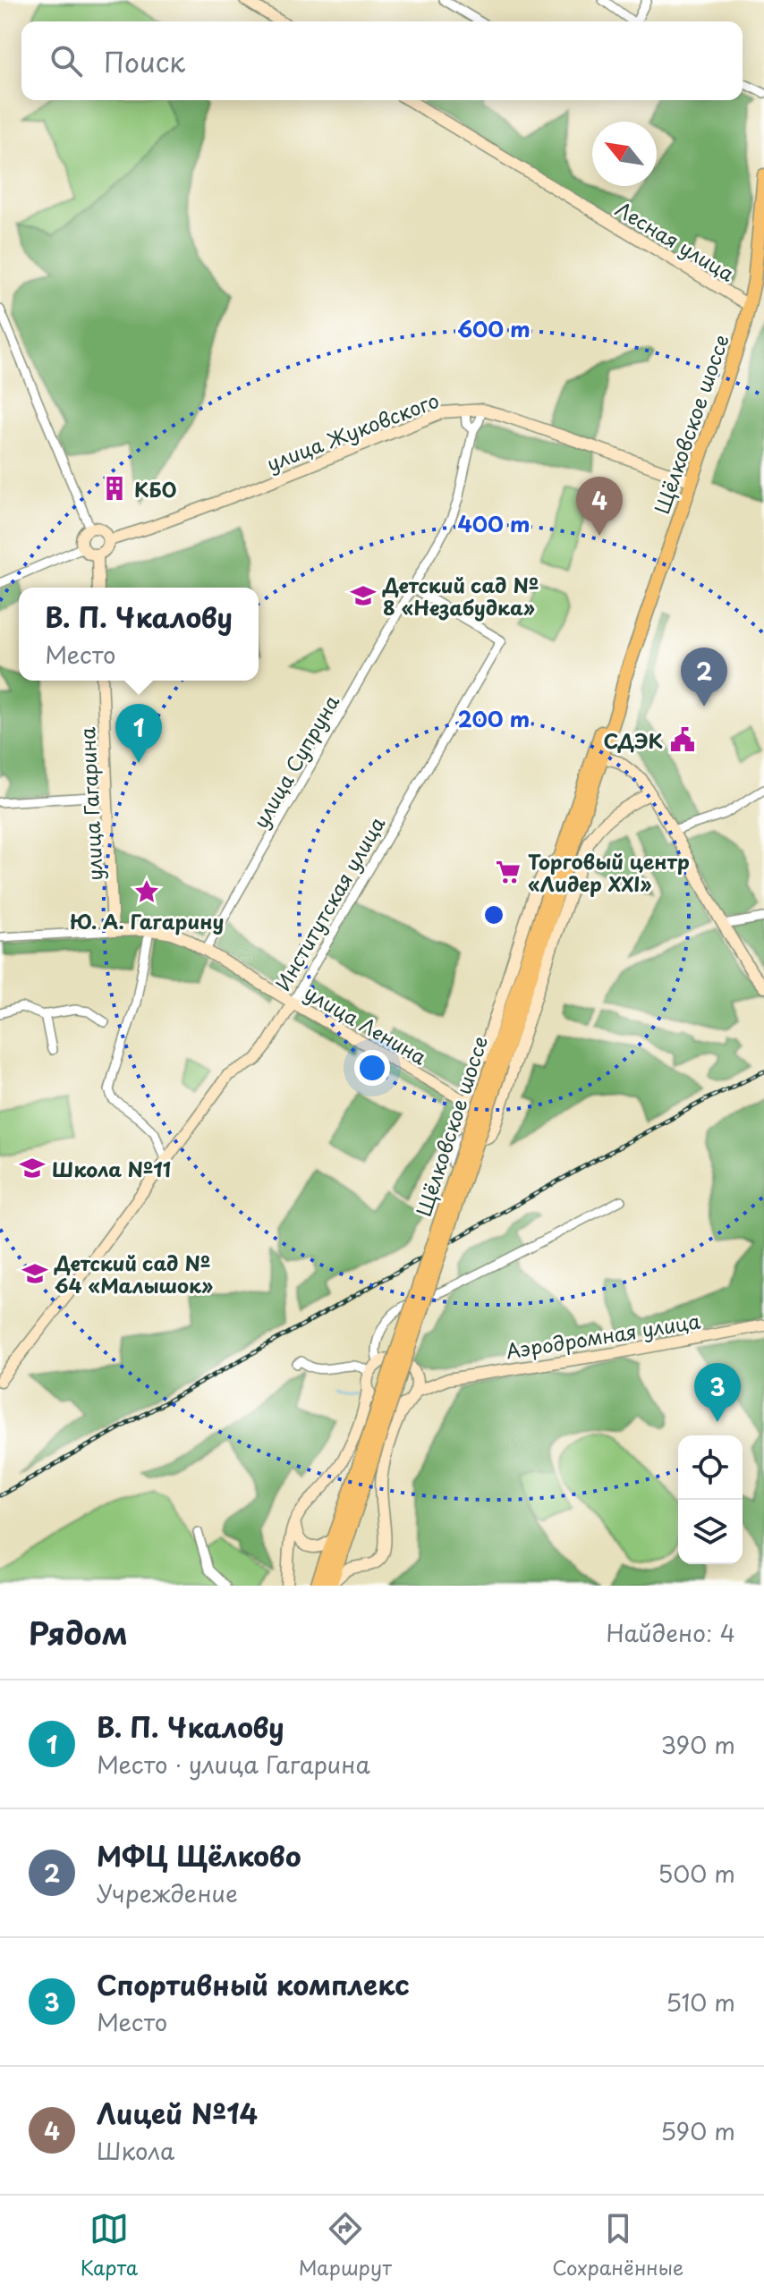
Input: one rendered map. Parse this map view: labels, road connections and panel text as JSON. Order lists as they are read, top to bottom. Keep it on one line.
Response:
{"streets":{"main road":["Щёлковское шоссе"],"street":["Лесная улица","улица Жуковского","улица Супруна","улица Гагарина","Институтская улица","улица Ленина","Аэродромная улица"]},"crossings":[["Лесная улица","Щёлковское шоссе"],["Щёлковское шоссе","улица Жуковского"],["улица Супруна","Институтская улица"],["улица Супруна","улица Ленина"],["улица Гагарина","улица Ленина"],["Институтская улица","улица Ленина"]],"places":{"building":["КБО"],"school or university":["Детский сад № 8 «Незабудка»","Школа №11","Детский сад № 64 «Малышок»"],"public building":["СДЭК"],"supermarket":["Торговый центр «Лидер XXI»"],"place":["Ю. А. Гагарину"]},"north":"top left","page":{"search":"Поиск","pins":["4","2","1","3"],"popup":["В. П. Чкалову","Место"],"heading":["Рядом","Найдено: 4"],"list":[{"mark":"1","name":"В. П. Чкалову","note":"Место · улица Гагарина","value":"390 m"},{"mark":"2","name":"МФЦ Щёлково","note":"Учреждение","value":"500 m"},{"mark":"3","name":"Спортивный комплекс","note":"Место","value":"510 m"},{"mark":"4","name":"Лицей №14","note":"Школа","value":"590 m"}],"nav":["Карта","Маршрут","Сохранённые"]},"rings":["600 m","400 m","200 m"]}
